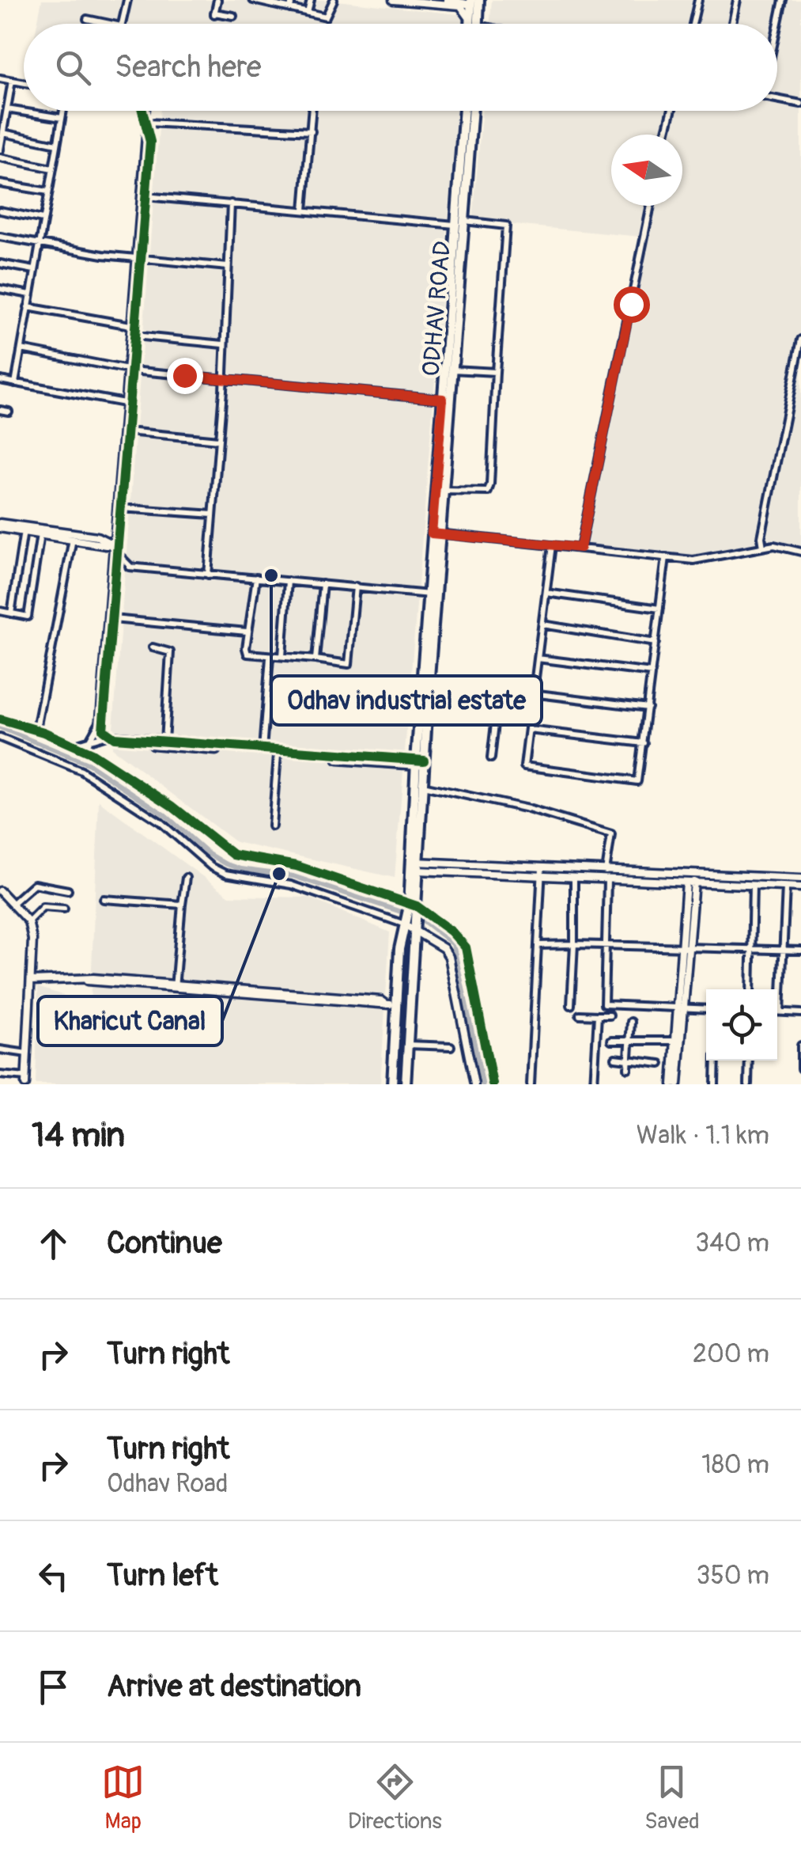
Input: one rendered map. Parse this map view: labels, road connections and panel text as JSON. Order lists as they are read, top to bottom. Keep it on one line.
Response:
{"streets":{"main road":["ODHAV ROAD"]},"places":["Odhav industrial estate","Kharicut Canal"],"north":"left","page":{"search":"Search here","heading":["14 min","Walk · 1.1 km"],"list":[["Continue","340 m"],["Turn right","200 m"],["Turn right","Odhav Road","180 m"],["Turn left","350 m"],"Arrive at destination"],"nav":["Map","Directions","Saved"]}}
